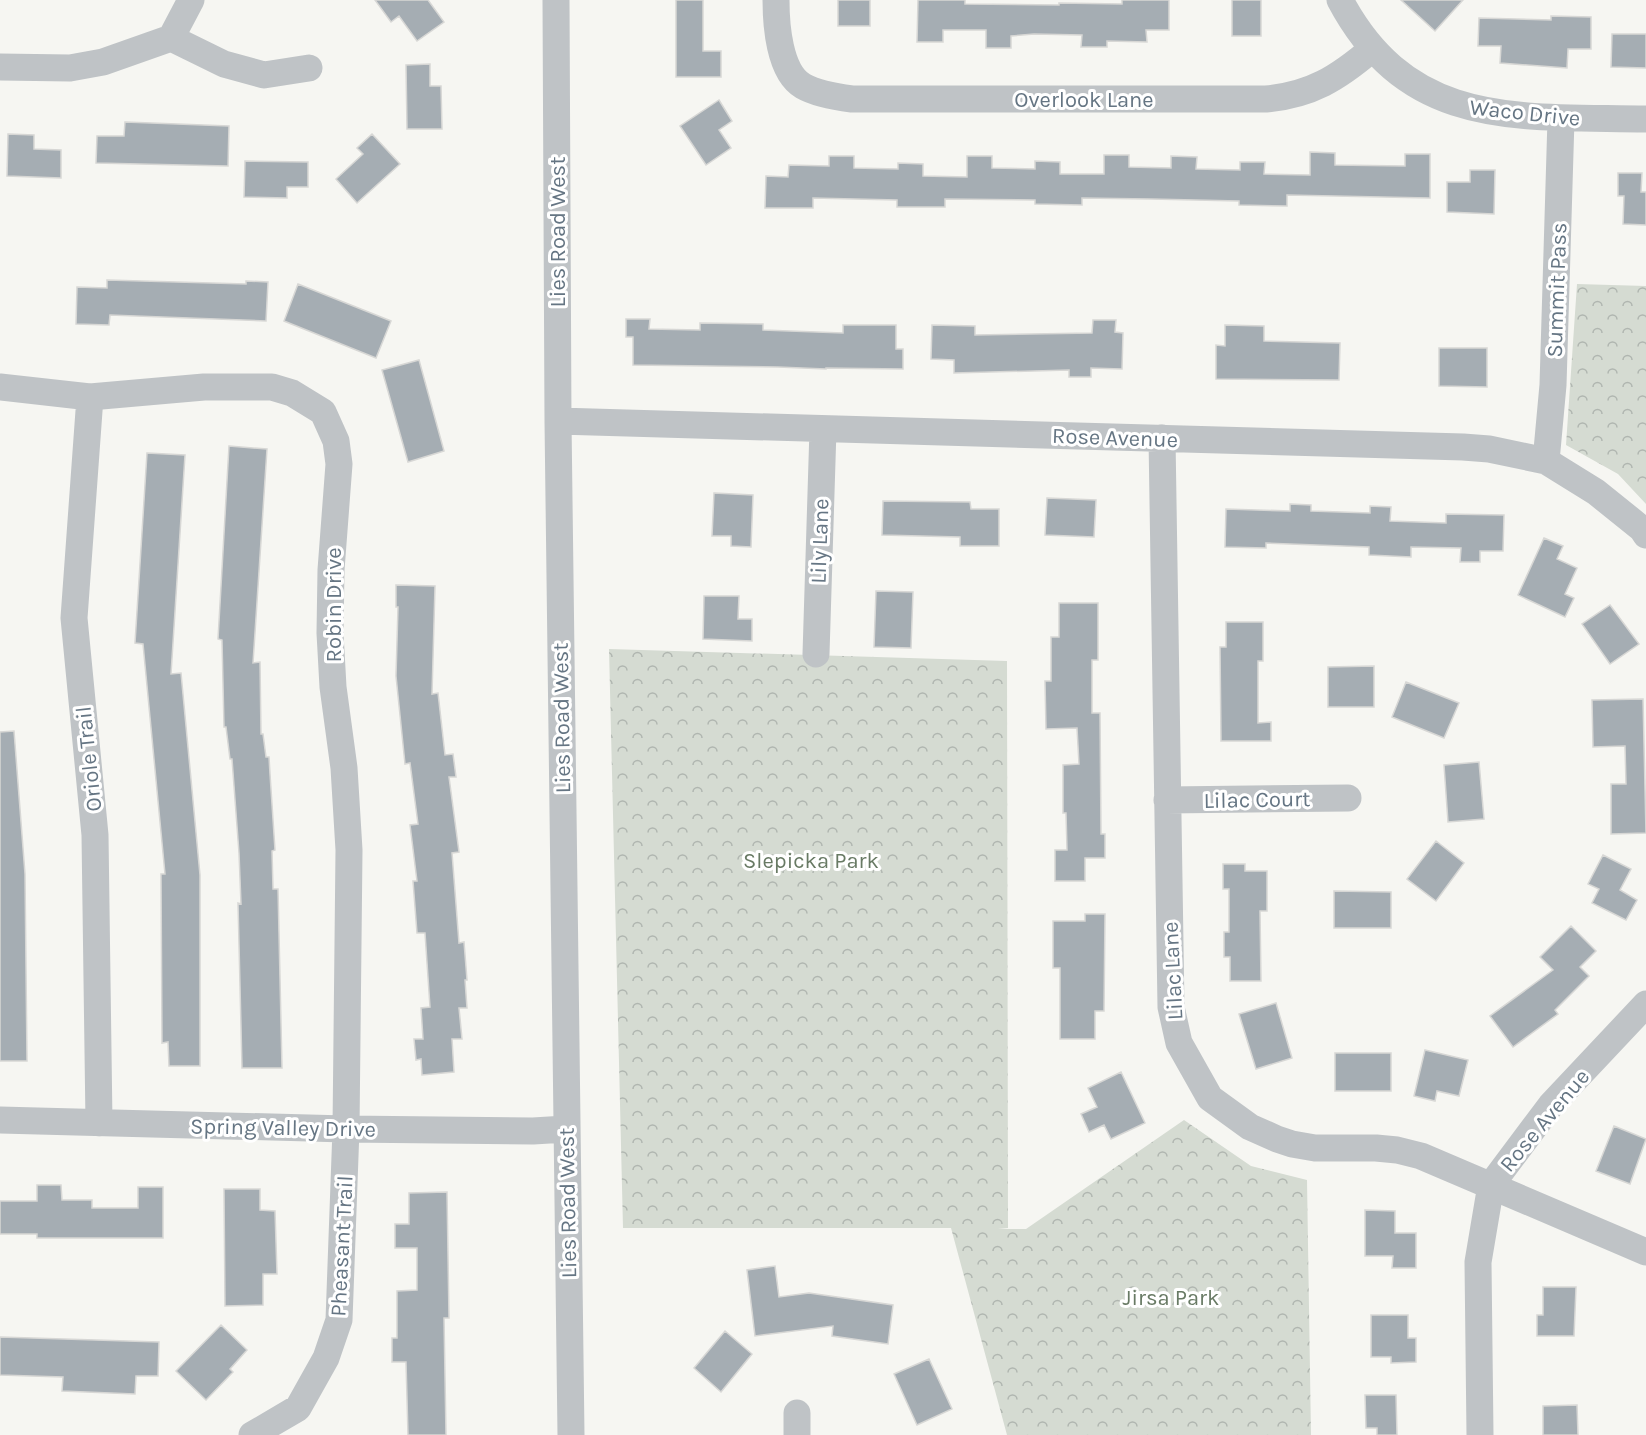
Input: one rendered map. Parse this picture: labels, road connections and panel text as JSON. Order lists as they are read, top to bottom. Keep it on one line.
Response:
{"streets":{"street":["Overlook Lane","Waco Drive","Lies Road West","Summit Pass","Rose Avenue","Lily Lane","Robin Drive","Oriole Trail","Lilac Court","Lilac Lane","Spring Valley Drive","Pheasant Trail"]},"crossings":[["Overlook Lane","Waco Drive"],["Waco Drive","Summit Pass"],["Lies Road West","Rose Avenue"],["Lies Road West","Spring Valley Drive"],["Summit Pass","Rose Avenue"],["Rose Avenue","Lily Lane"],["Rose Avenue","Lilac Lane"],["Robin Drive","Oriole Trail"],["Robin Drive","Spring Valley Drive"],["Robin Drive","Pheasant Trail"],["Oriole Trail","Spring Valley Drive"],["Lilac Court","Lilac Lane"],["Spring Valley Drive","Pheasant Trail"]],"parks":["Slepicka Park","Jirsa Park"]}
